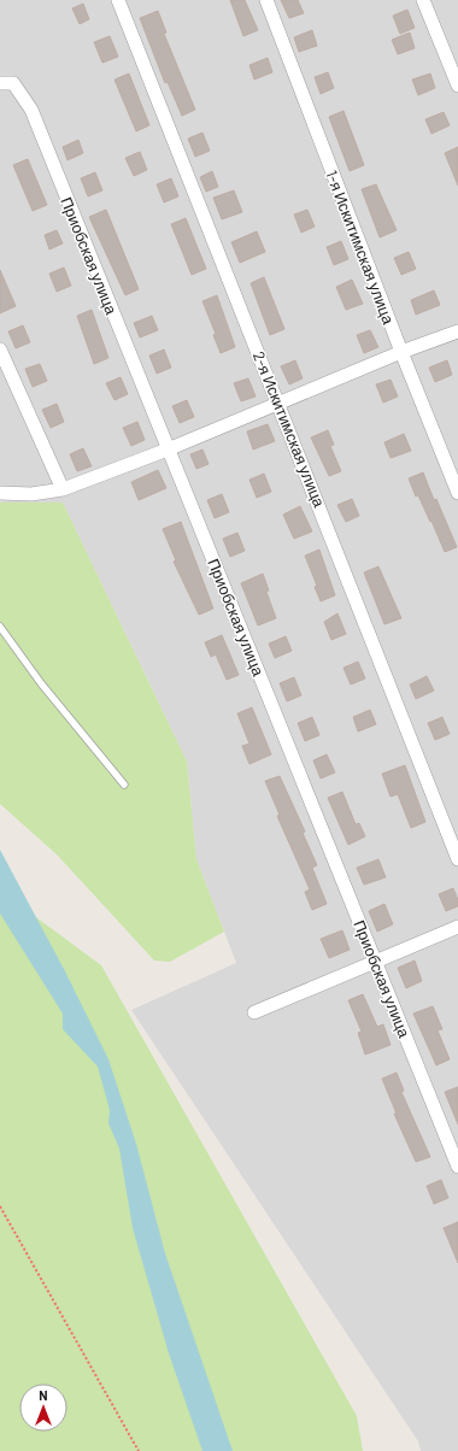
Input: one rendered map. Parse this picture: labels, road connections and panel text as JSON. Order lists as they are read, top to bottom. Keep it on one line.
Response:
{"streets":{"street":["1-я Искитимская улица","Приобская улица","2-я Искитимская улица"]},"north":"top"}
